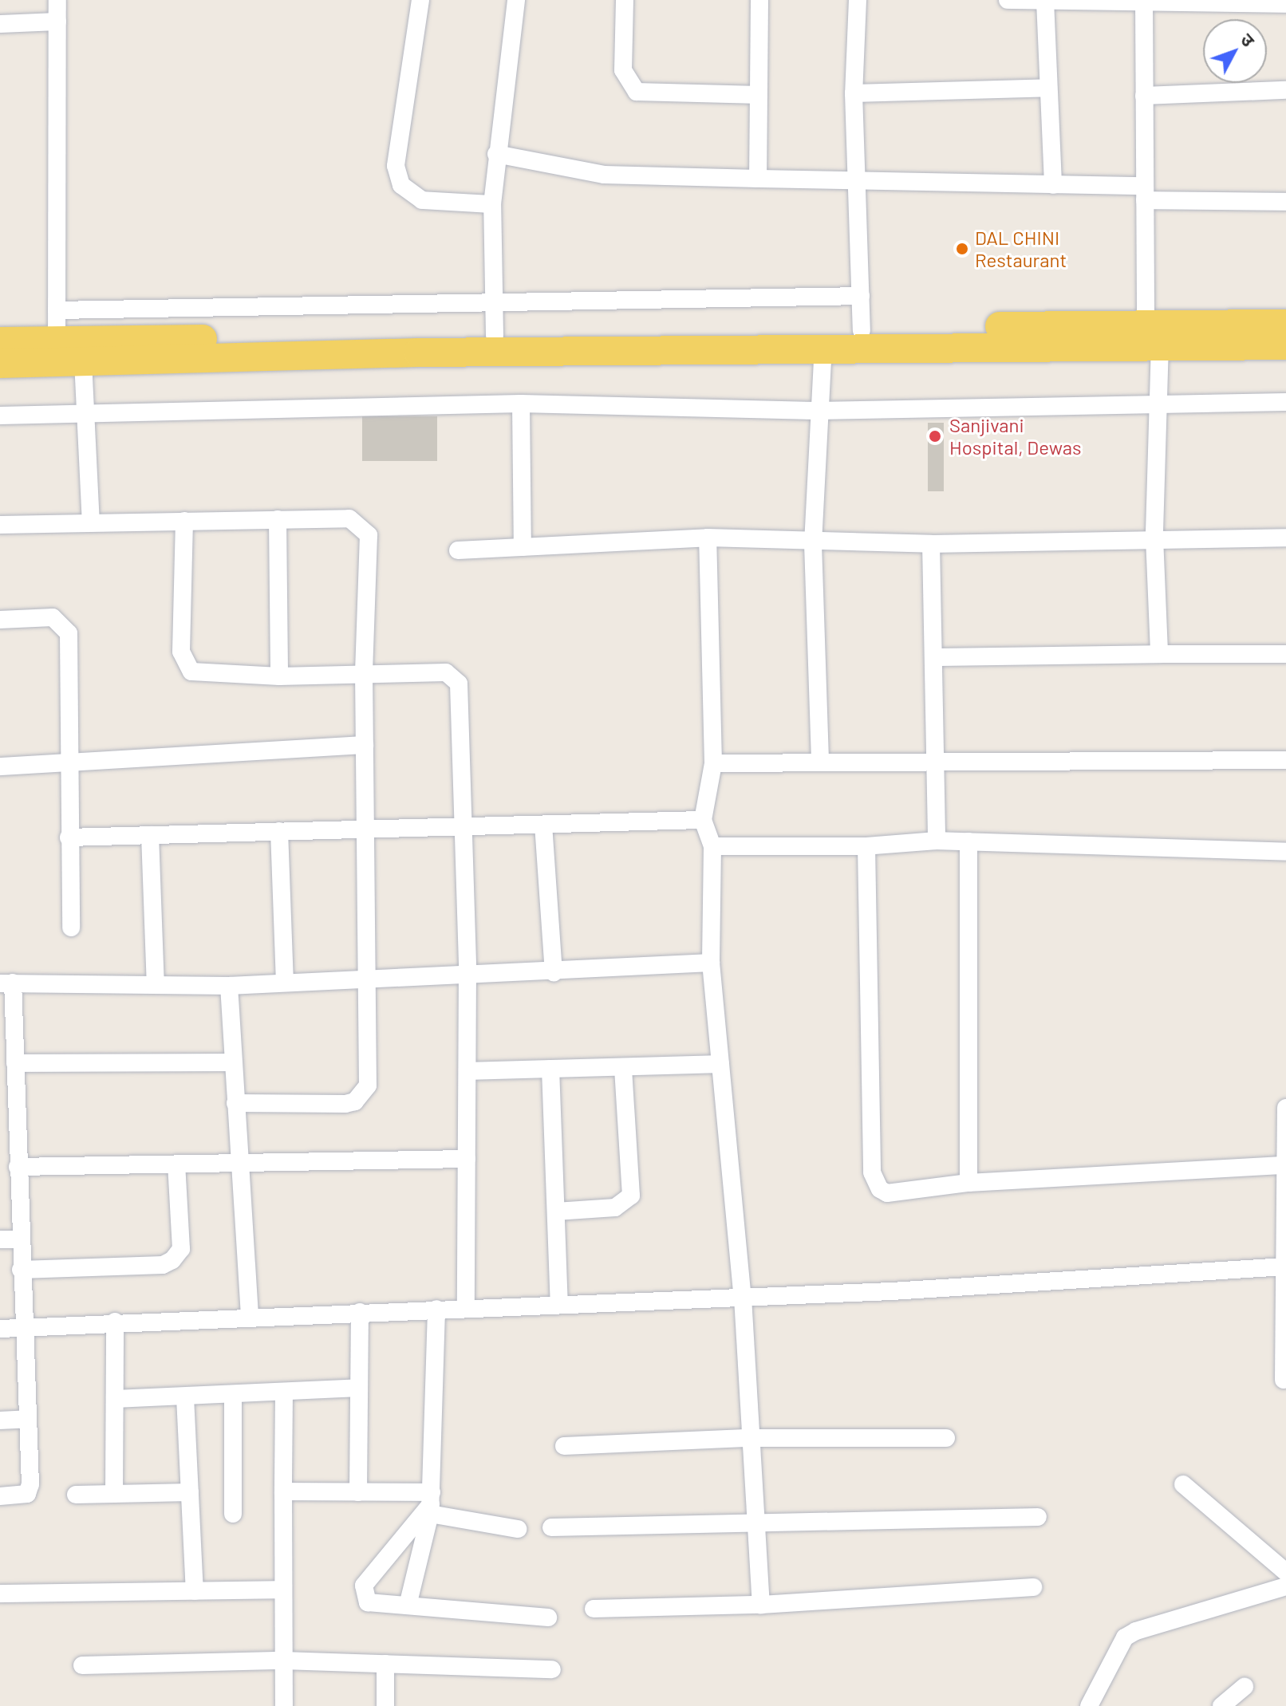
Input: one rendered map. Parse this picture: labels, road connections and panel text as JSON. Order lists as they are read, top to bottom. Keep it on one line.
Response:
{"places":["DAL CHINI Restaurant","Sanjivani Hospital, Dewas"],"north":"top right"}
